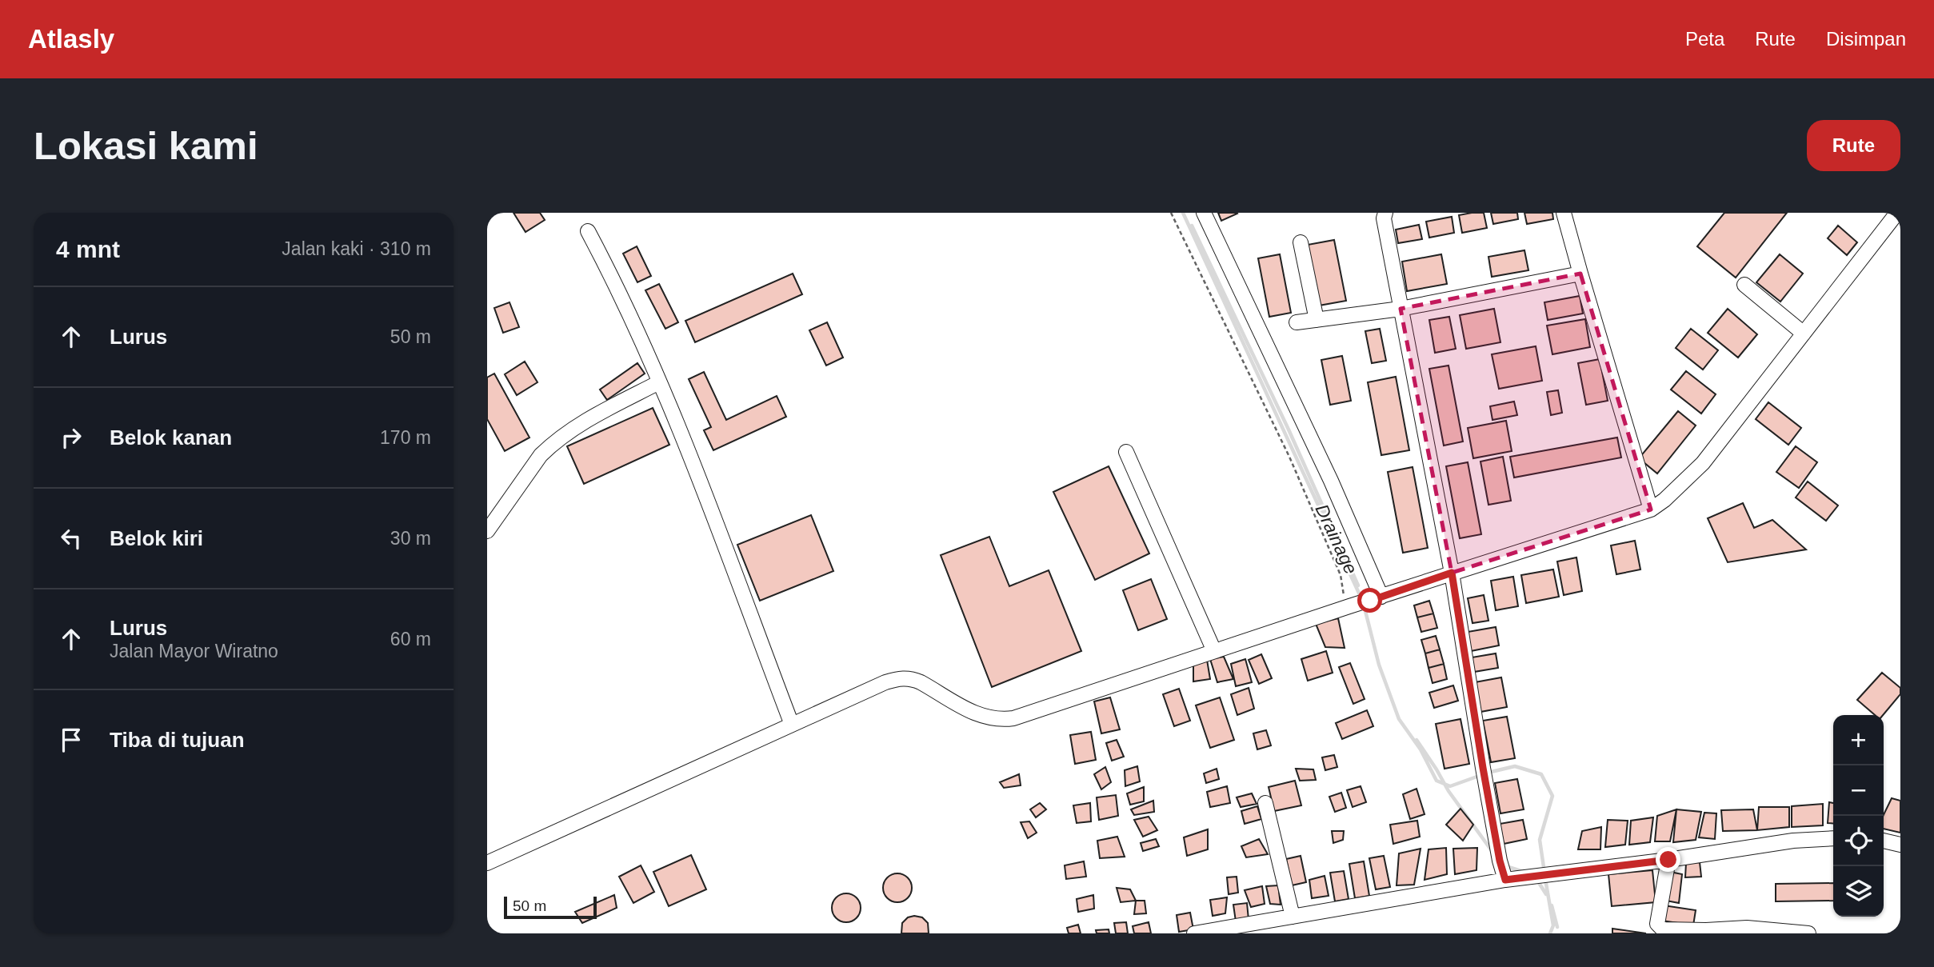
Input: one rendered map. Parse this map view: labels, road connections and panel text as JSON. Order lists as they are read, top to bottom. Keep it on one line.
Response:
{"water":["Drainage"],"scale_bar":"50 m","page":{"header":"Atlasly","nav":["Peta","Rute","Disimpan"],"buttons":"Rute","title":"Lokasi kami","heading":["4 mnt","Jalan kaki · 310 m"],"list":[["Lurus","50 m"],["Belok kanan","170 m"],["Belok kiri","30 m"],["Lurus","Jalan Mayor Wiratno","60 m"],"Tiba di tujuan"],"map_buttons":["+","−"],"scale":"50 m"}}
